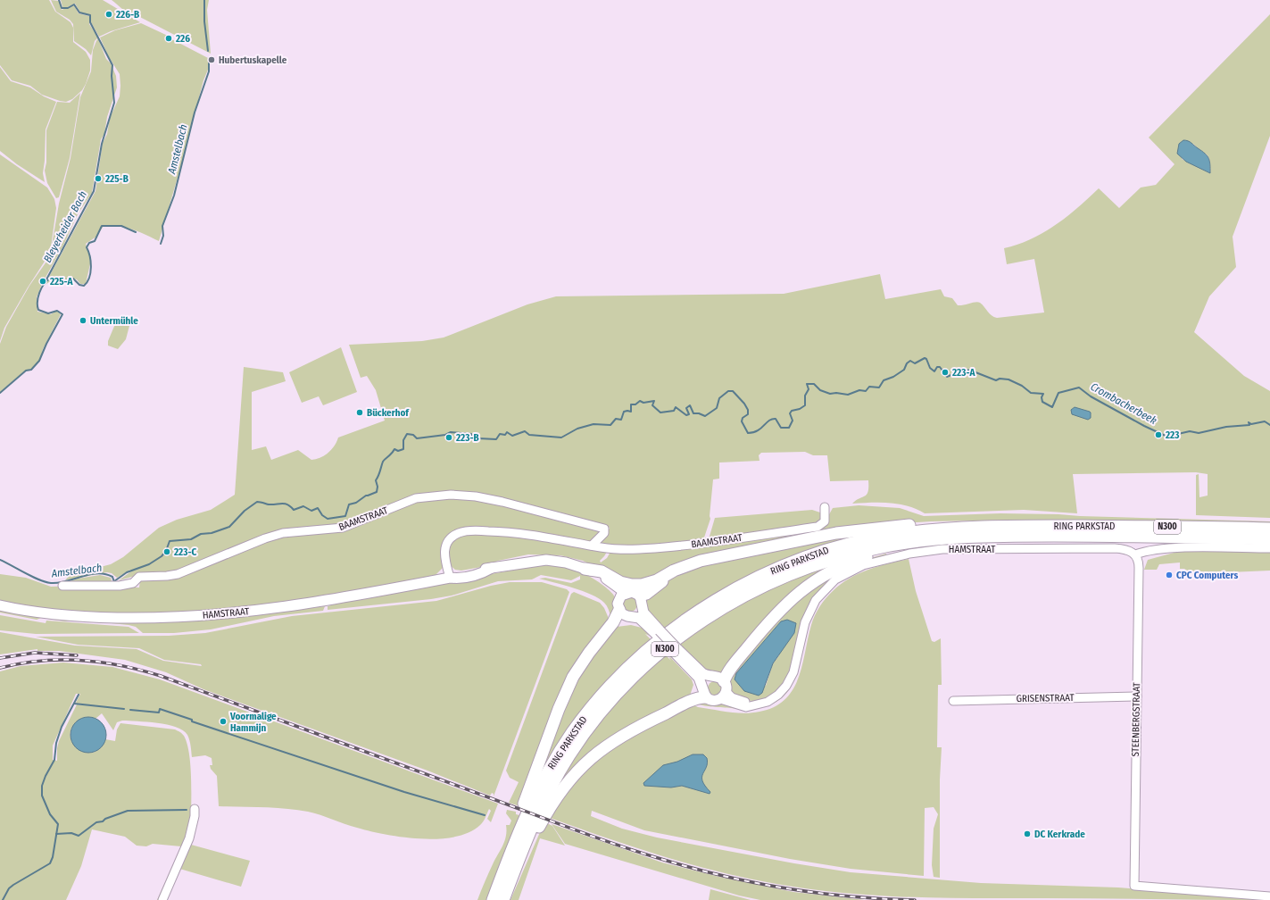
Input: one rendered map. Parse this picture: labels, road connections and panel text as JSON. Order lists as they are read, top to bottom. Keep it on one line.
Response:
{"streets":{"highway":["RING PARKSTAD","N300"],"main road":["HAMSTRAAT"],"street":["BAAMSTRAAT","GRISENSTRAAT","STEENBERGSTRAAT"]},"crossings":[["BAAMSTRAAT","HAMSTRAAT"],["RING PARKSTAD","N300"],["N300","HAMSTRAAT"],["HAMSTRAAT","STEENBERGSTRAAT"],["GRISENSTRAAT","STEENBERGSTRAAT"]],"water":["Amstelbach","Bleyerheider Bach","Crombacherbeek"],"places":["226-B","226","Hubertuskapelle","225-B","225-A","Untermühle","223-A","Bückerhof","223","223-B","223-C","CPC Computers","Voormalige Hammijn","DC Kerkrade"]}
